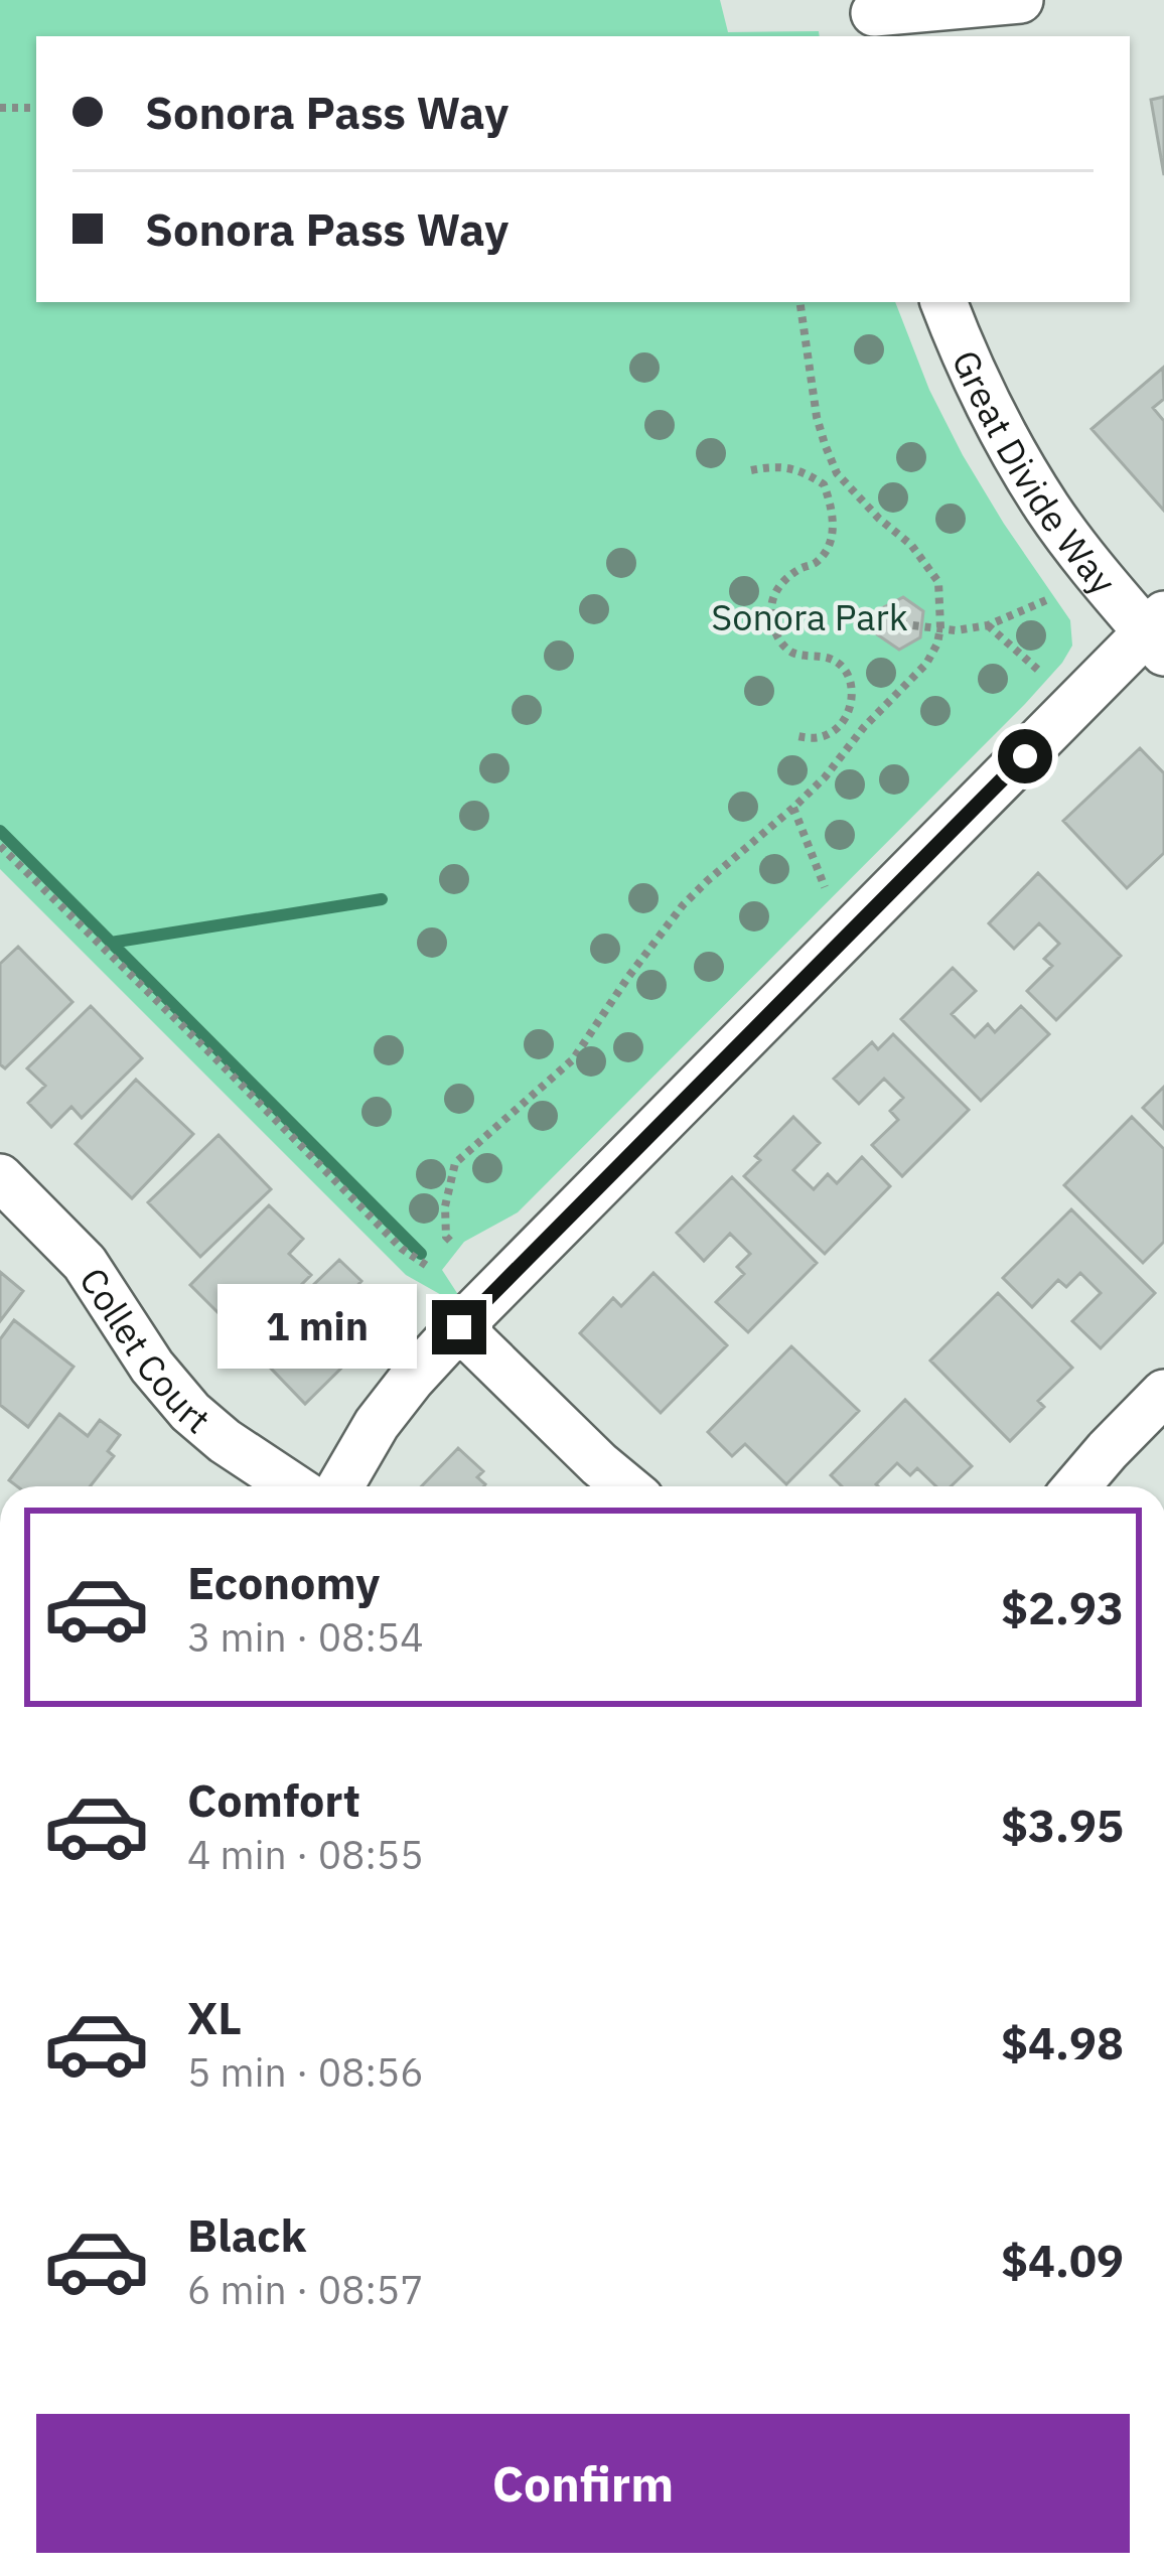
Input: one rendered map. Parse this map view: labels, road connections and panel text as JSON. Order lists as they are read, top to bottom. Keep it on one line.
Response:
{"streets":{"street":["Great Divide Way","Collet Court"]},"parks":["Sonora Park"],"page":{"banner":["Sonora Pass Way","Sonora Pass Way"],"bubble":"1 min","list":[{"name":"Economy","note":"3 min · 08:54","value":"$2.93"},{"name":"Comfort","note":"4 min · 08:55","value":"$3.95"},{"name":"XL","note":"5 min · 08:56","value":"$4.98"},{"name":"Black","note":"6 min · 08:57","value":"$4.09"}],"buttons":"Confirm"}}
